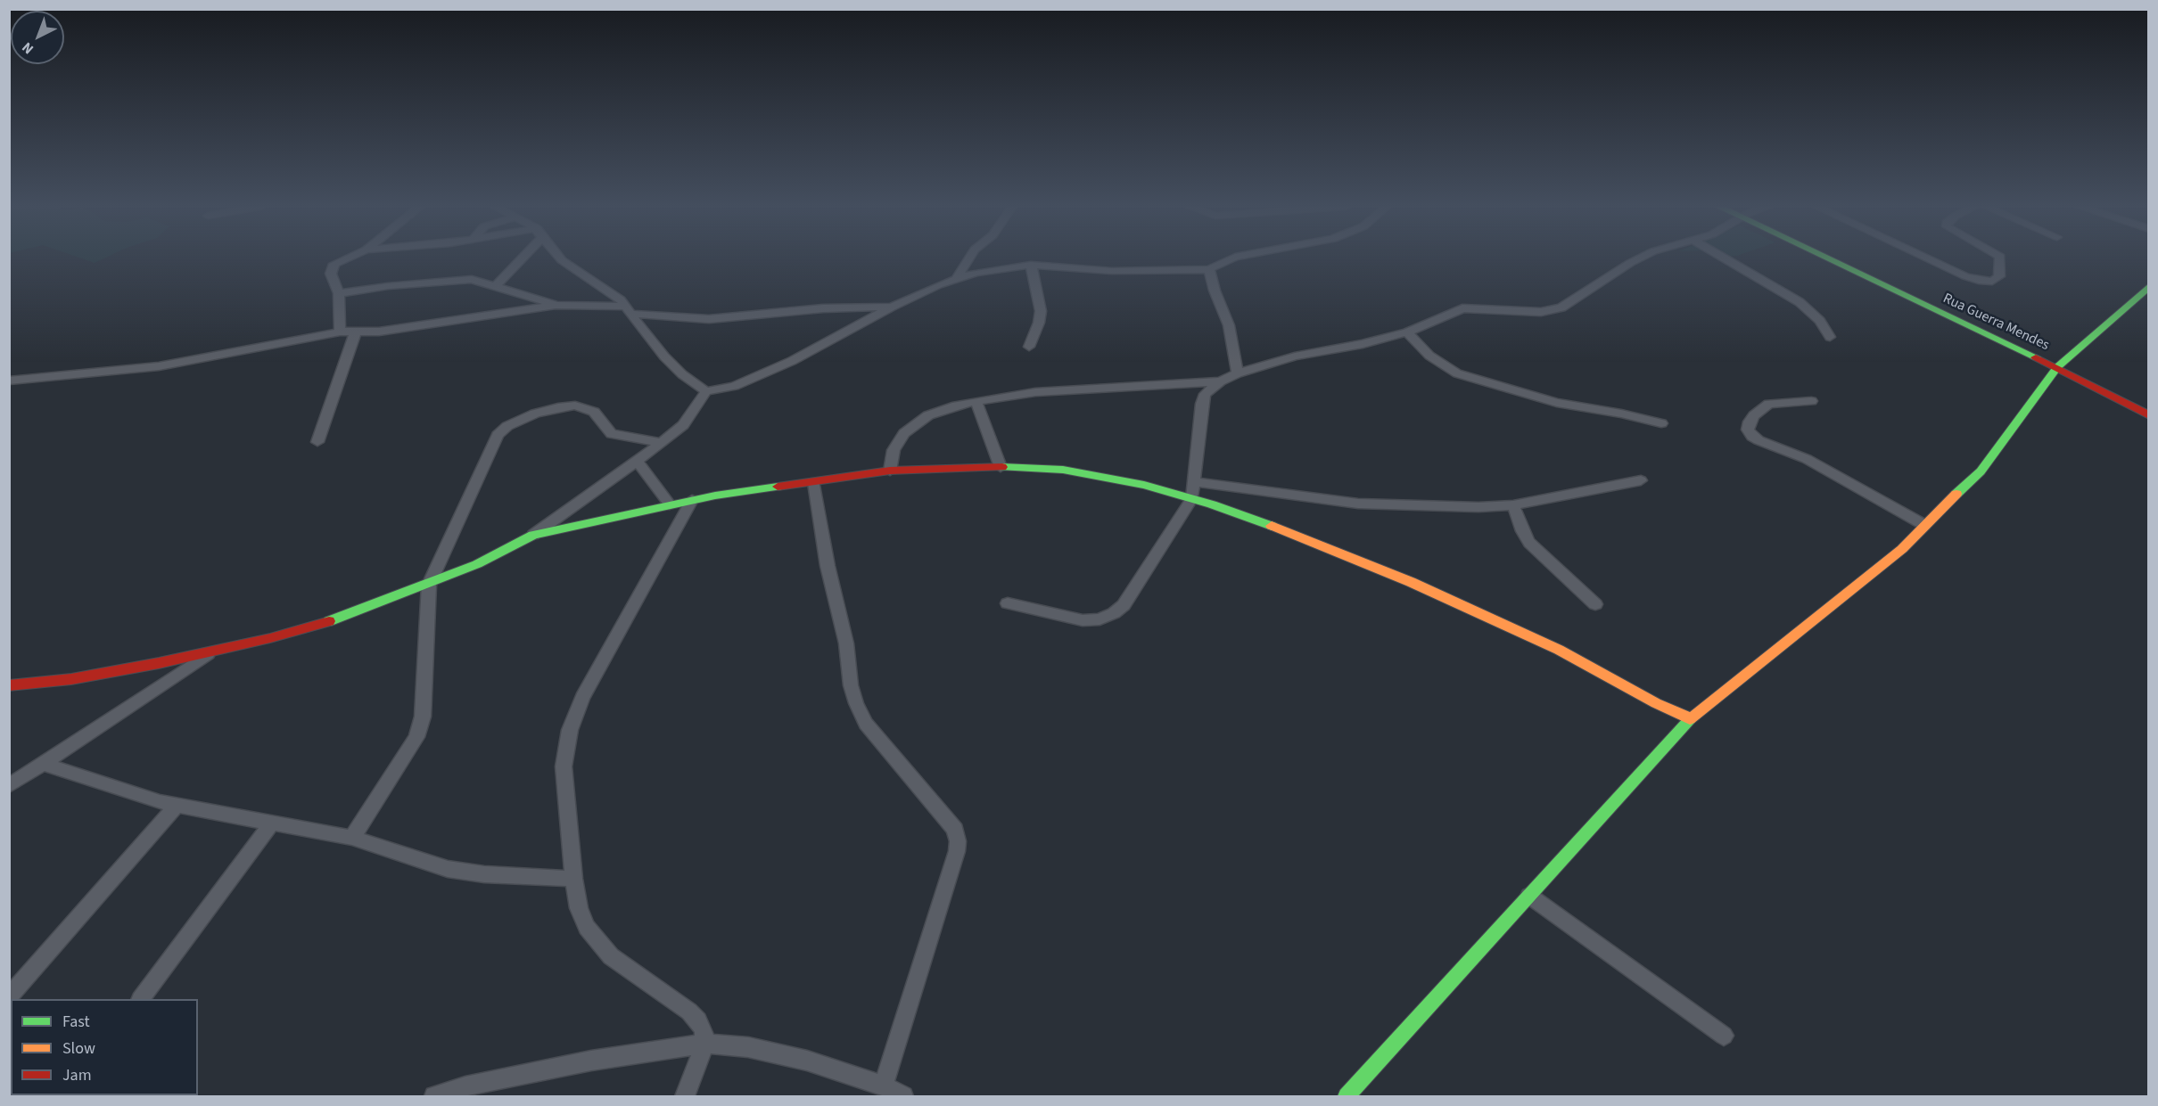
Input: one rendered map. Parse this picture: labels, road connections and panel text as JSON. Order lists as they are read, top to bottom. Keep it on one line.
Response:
{"streets":{"street":["Rua Guerra Mendes"]},"legend":["Fast","Slow","Jam"],"north":"bottom left"}
